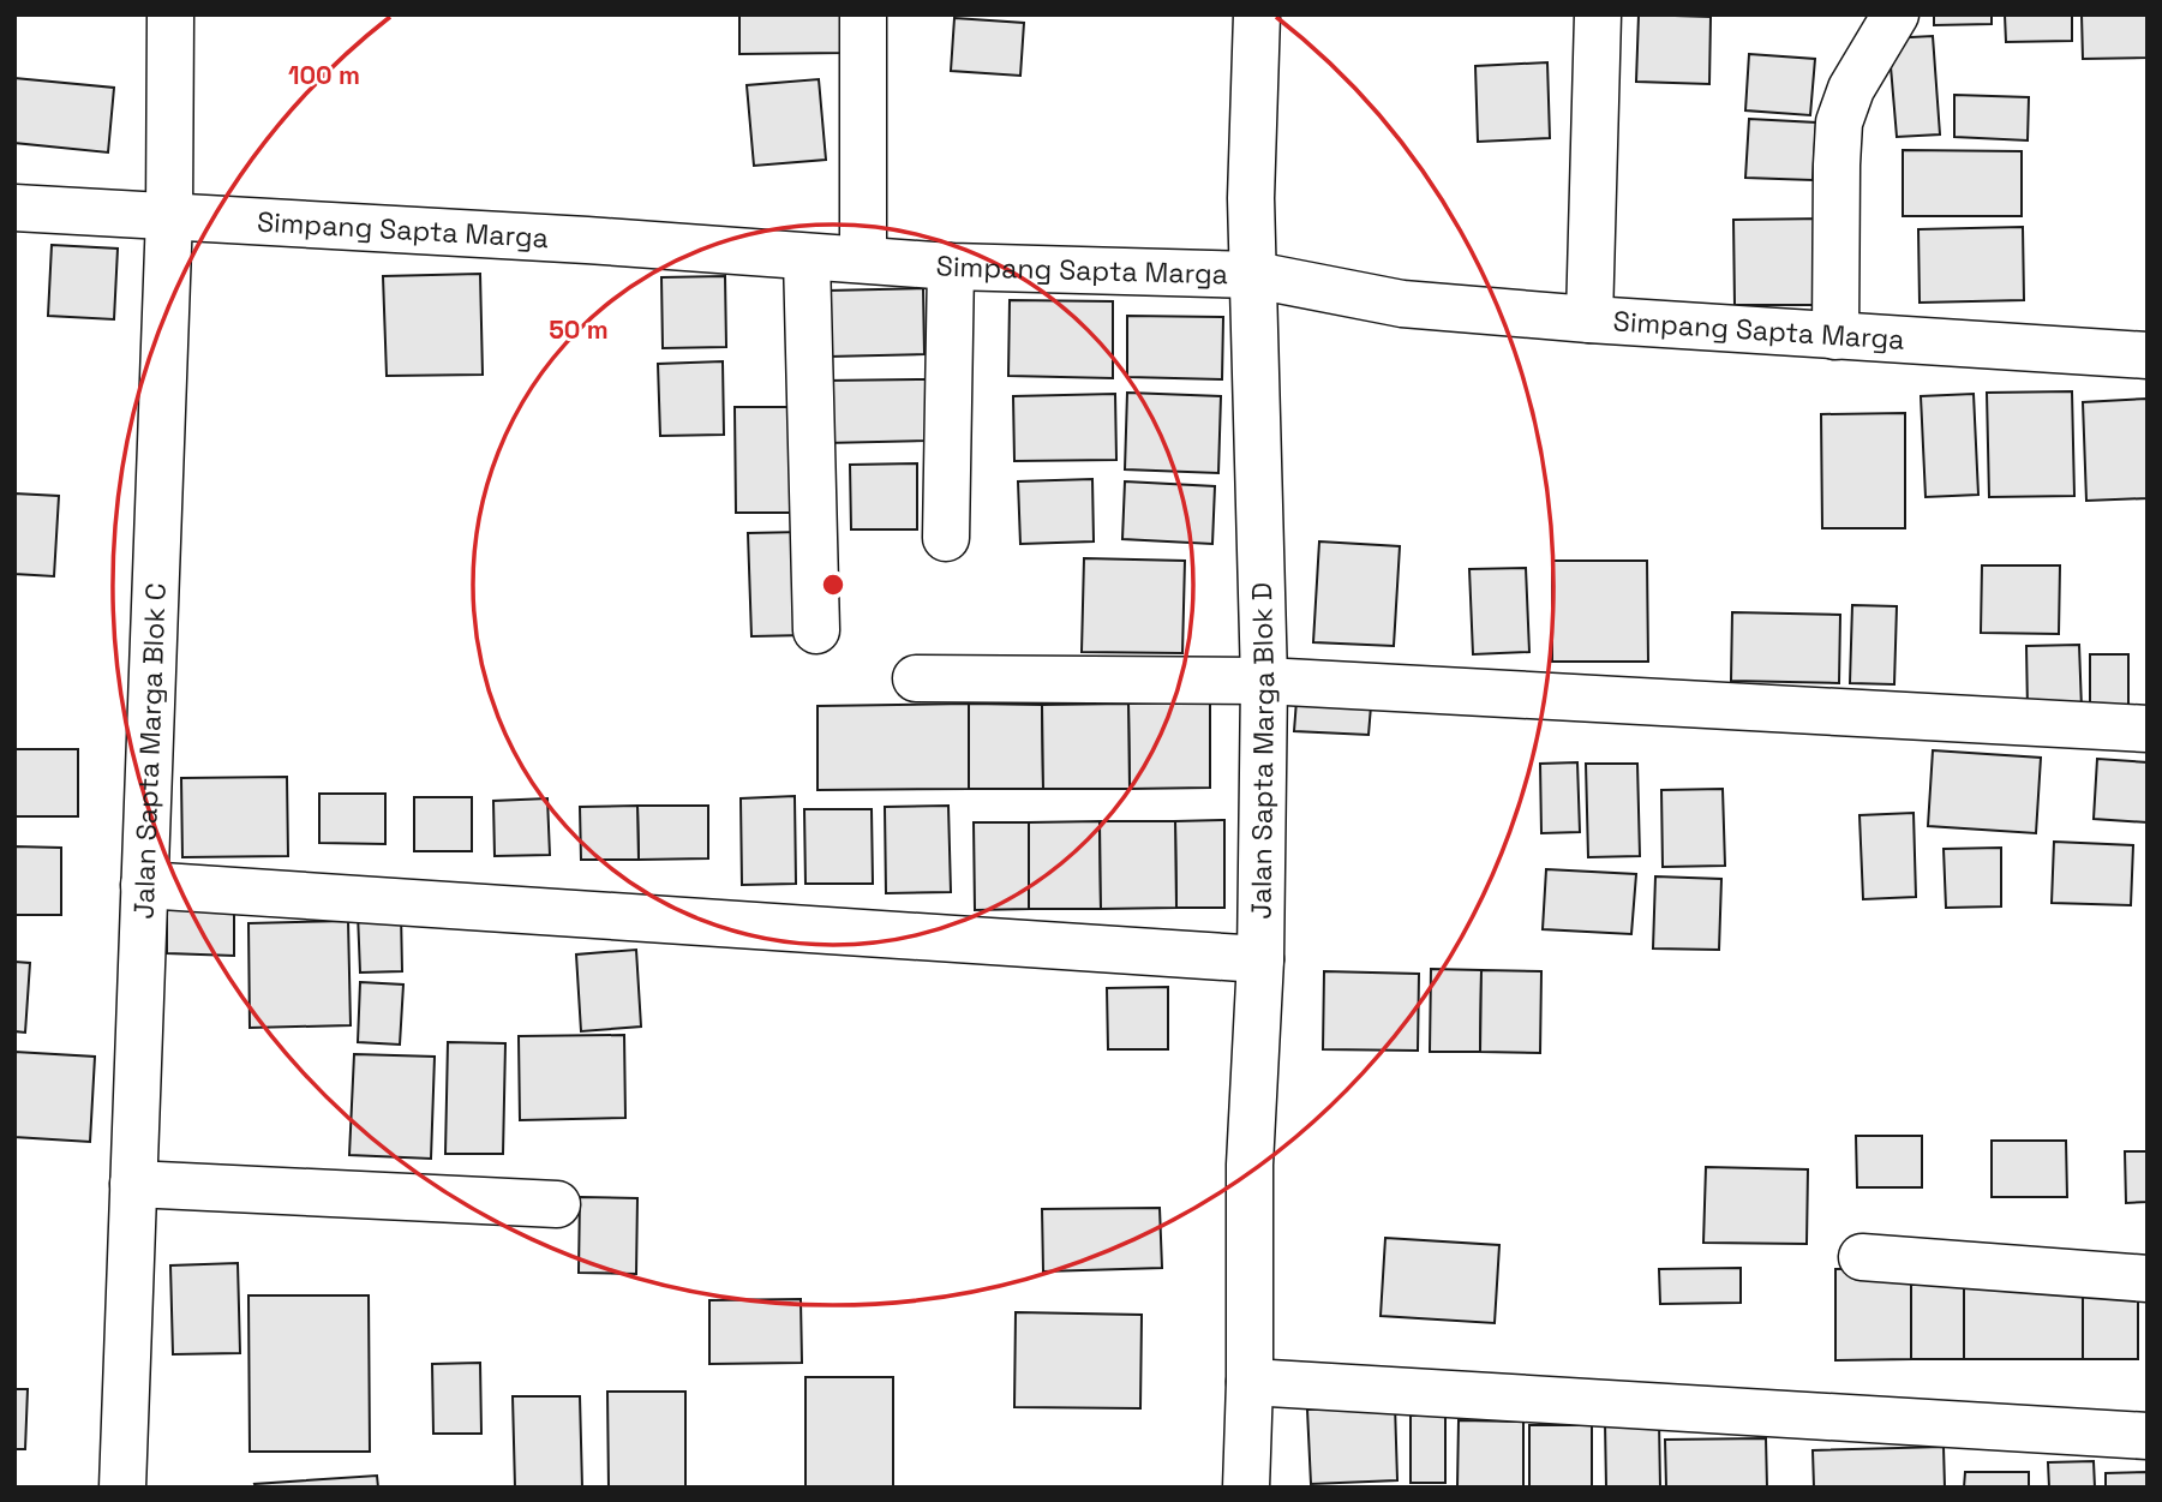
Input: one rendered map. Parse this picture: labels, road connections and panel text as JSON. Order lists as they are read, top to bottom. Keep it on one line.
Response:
{"streets":{"street":["Simpang Sapta Marga","Jalan Sapta Marga Blok C","Jalan Sapta Marga Blok D"]},"crossings":[["Simpang Sapta Marga","Jalan Sapta Marga Blok C"],["Simpang Sapta Marga","Jalan Sapta Marga Blok D"]],"rings":["100 m","50 m"]}
